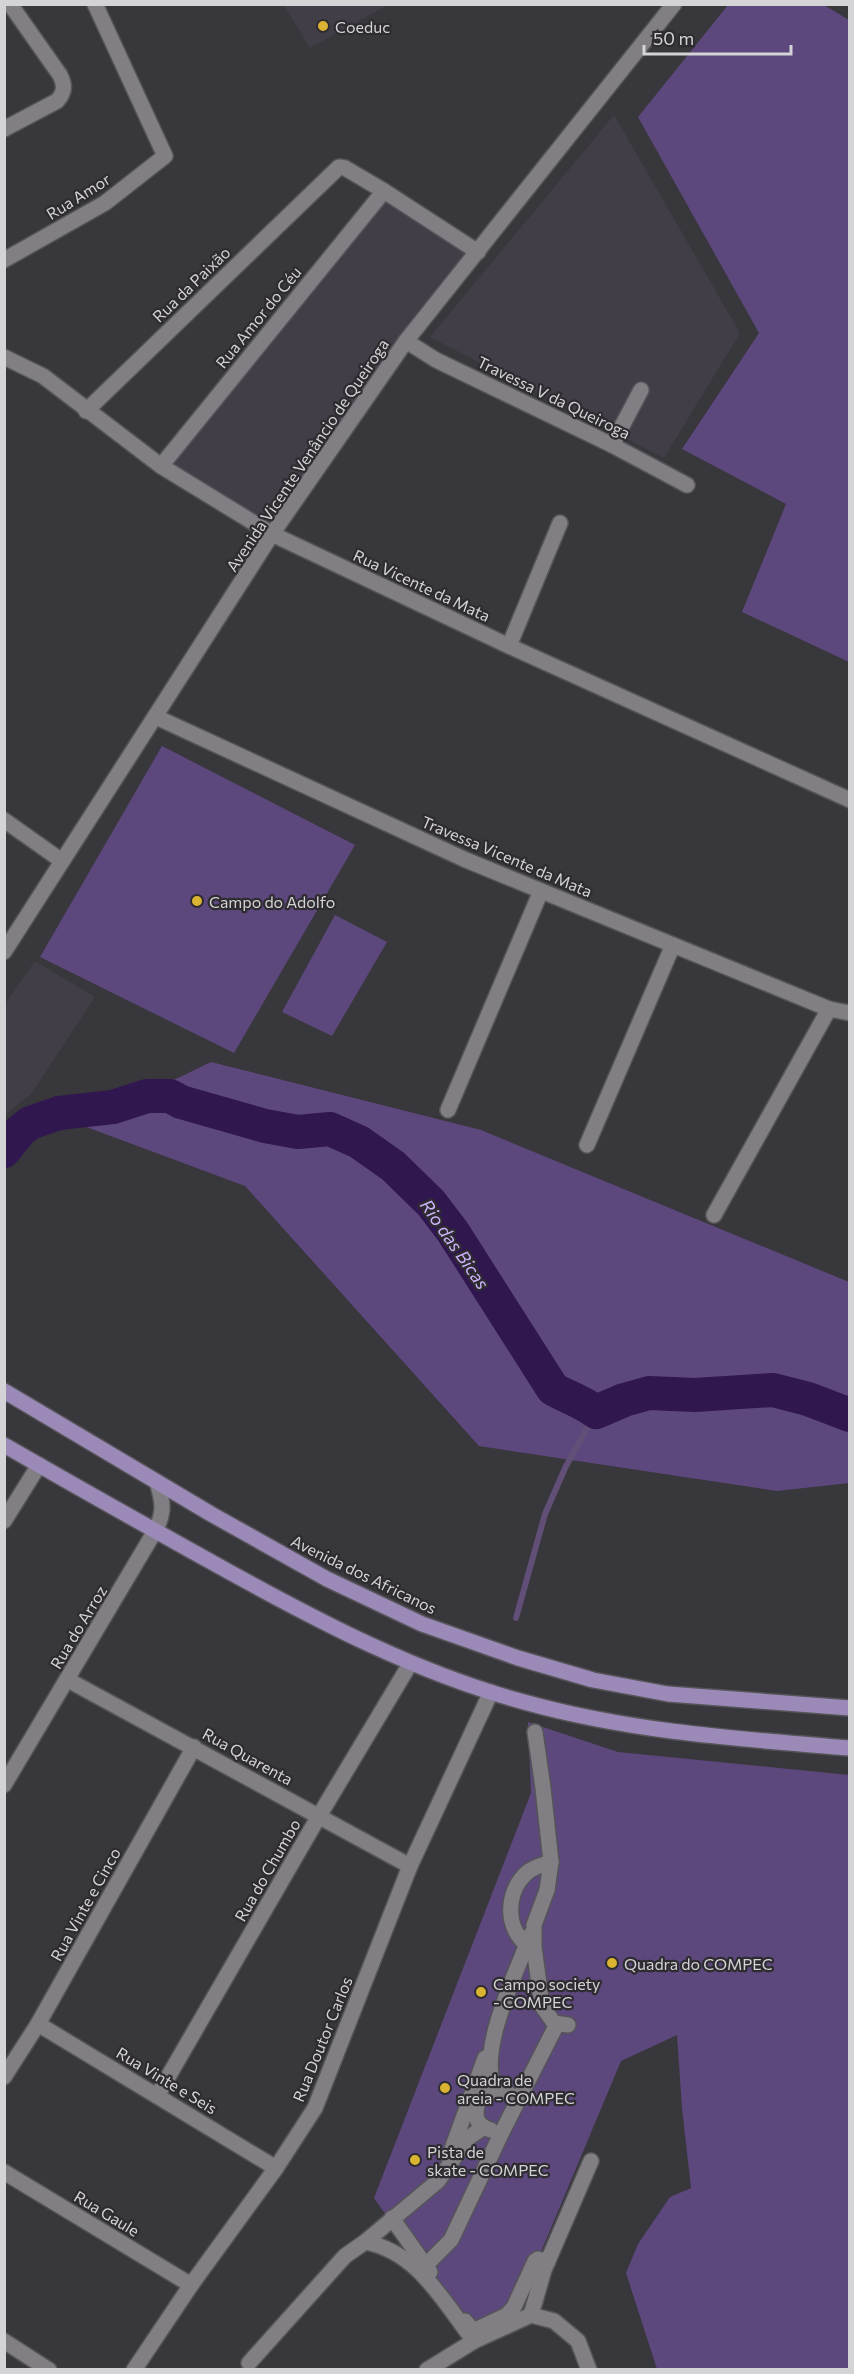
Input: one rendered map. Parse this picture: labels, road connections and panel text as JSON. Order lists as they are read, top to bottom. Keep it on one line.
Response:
{"streets":{"main road":["Avenida dos Africanos"],"street":["Rua Amor","Rua da Paixão","Rua Amor do Céu","Travessa V da Queiroga","Avenida Vicente Venâncio de Queiroga","Rua Vicente da Mata","Travessa Vicente da Mata","Rua do Arroz","Rua Quarenta","Rua do Chumbo","Rua Vinte e Cinco","Rua Doutor Carlos","Rua Vinte e Seis","Rua Gaule"]},"crossings":[["Rua da Paixão","Rua Amor do Céu"],["Rua da Paixão","Rua Vicente da Mata"],["Rua Amor do Céu","Rua Vicente da Mata"],["Travessa V da Queiroga","Avenida Vicente Venâncio de Queiroga"],["Avenida Vicente Venâncio de Queiroga","Rua Vicente da Mata"],["Avenida Vicente Venâncio de Queiroga","Travessa Vicente da Mata"],["Avenida dos Africanos","Rua do Arroz"],["Rua do Arroz","Rua Quarenta"],["Rua Quarenta","Rua do Chumbo"],["Rua Quarenta","Rua Vinte e Cinco"],["Rua Quarenta","Rua Doutor Carlos"],["Rua do Chumbo","Rua Vinte e Seis"],["Rua Vinte e Cinco","Rua Vinte e Seis"],["Rua Doutor Carlos","Rua Vinte e Seis"],["Rua Doutor Carlos","Rua Gaule"]],"water":["Rio das Bicas"],"places":["Coeduc","Campo do Adolfo","Quadra do COMPEC","Campo society - COMPEC","Quadra de areia - COMPEC","Pista de skate - COMPEC"],"scale_bar":"50 m"}
